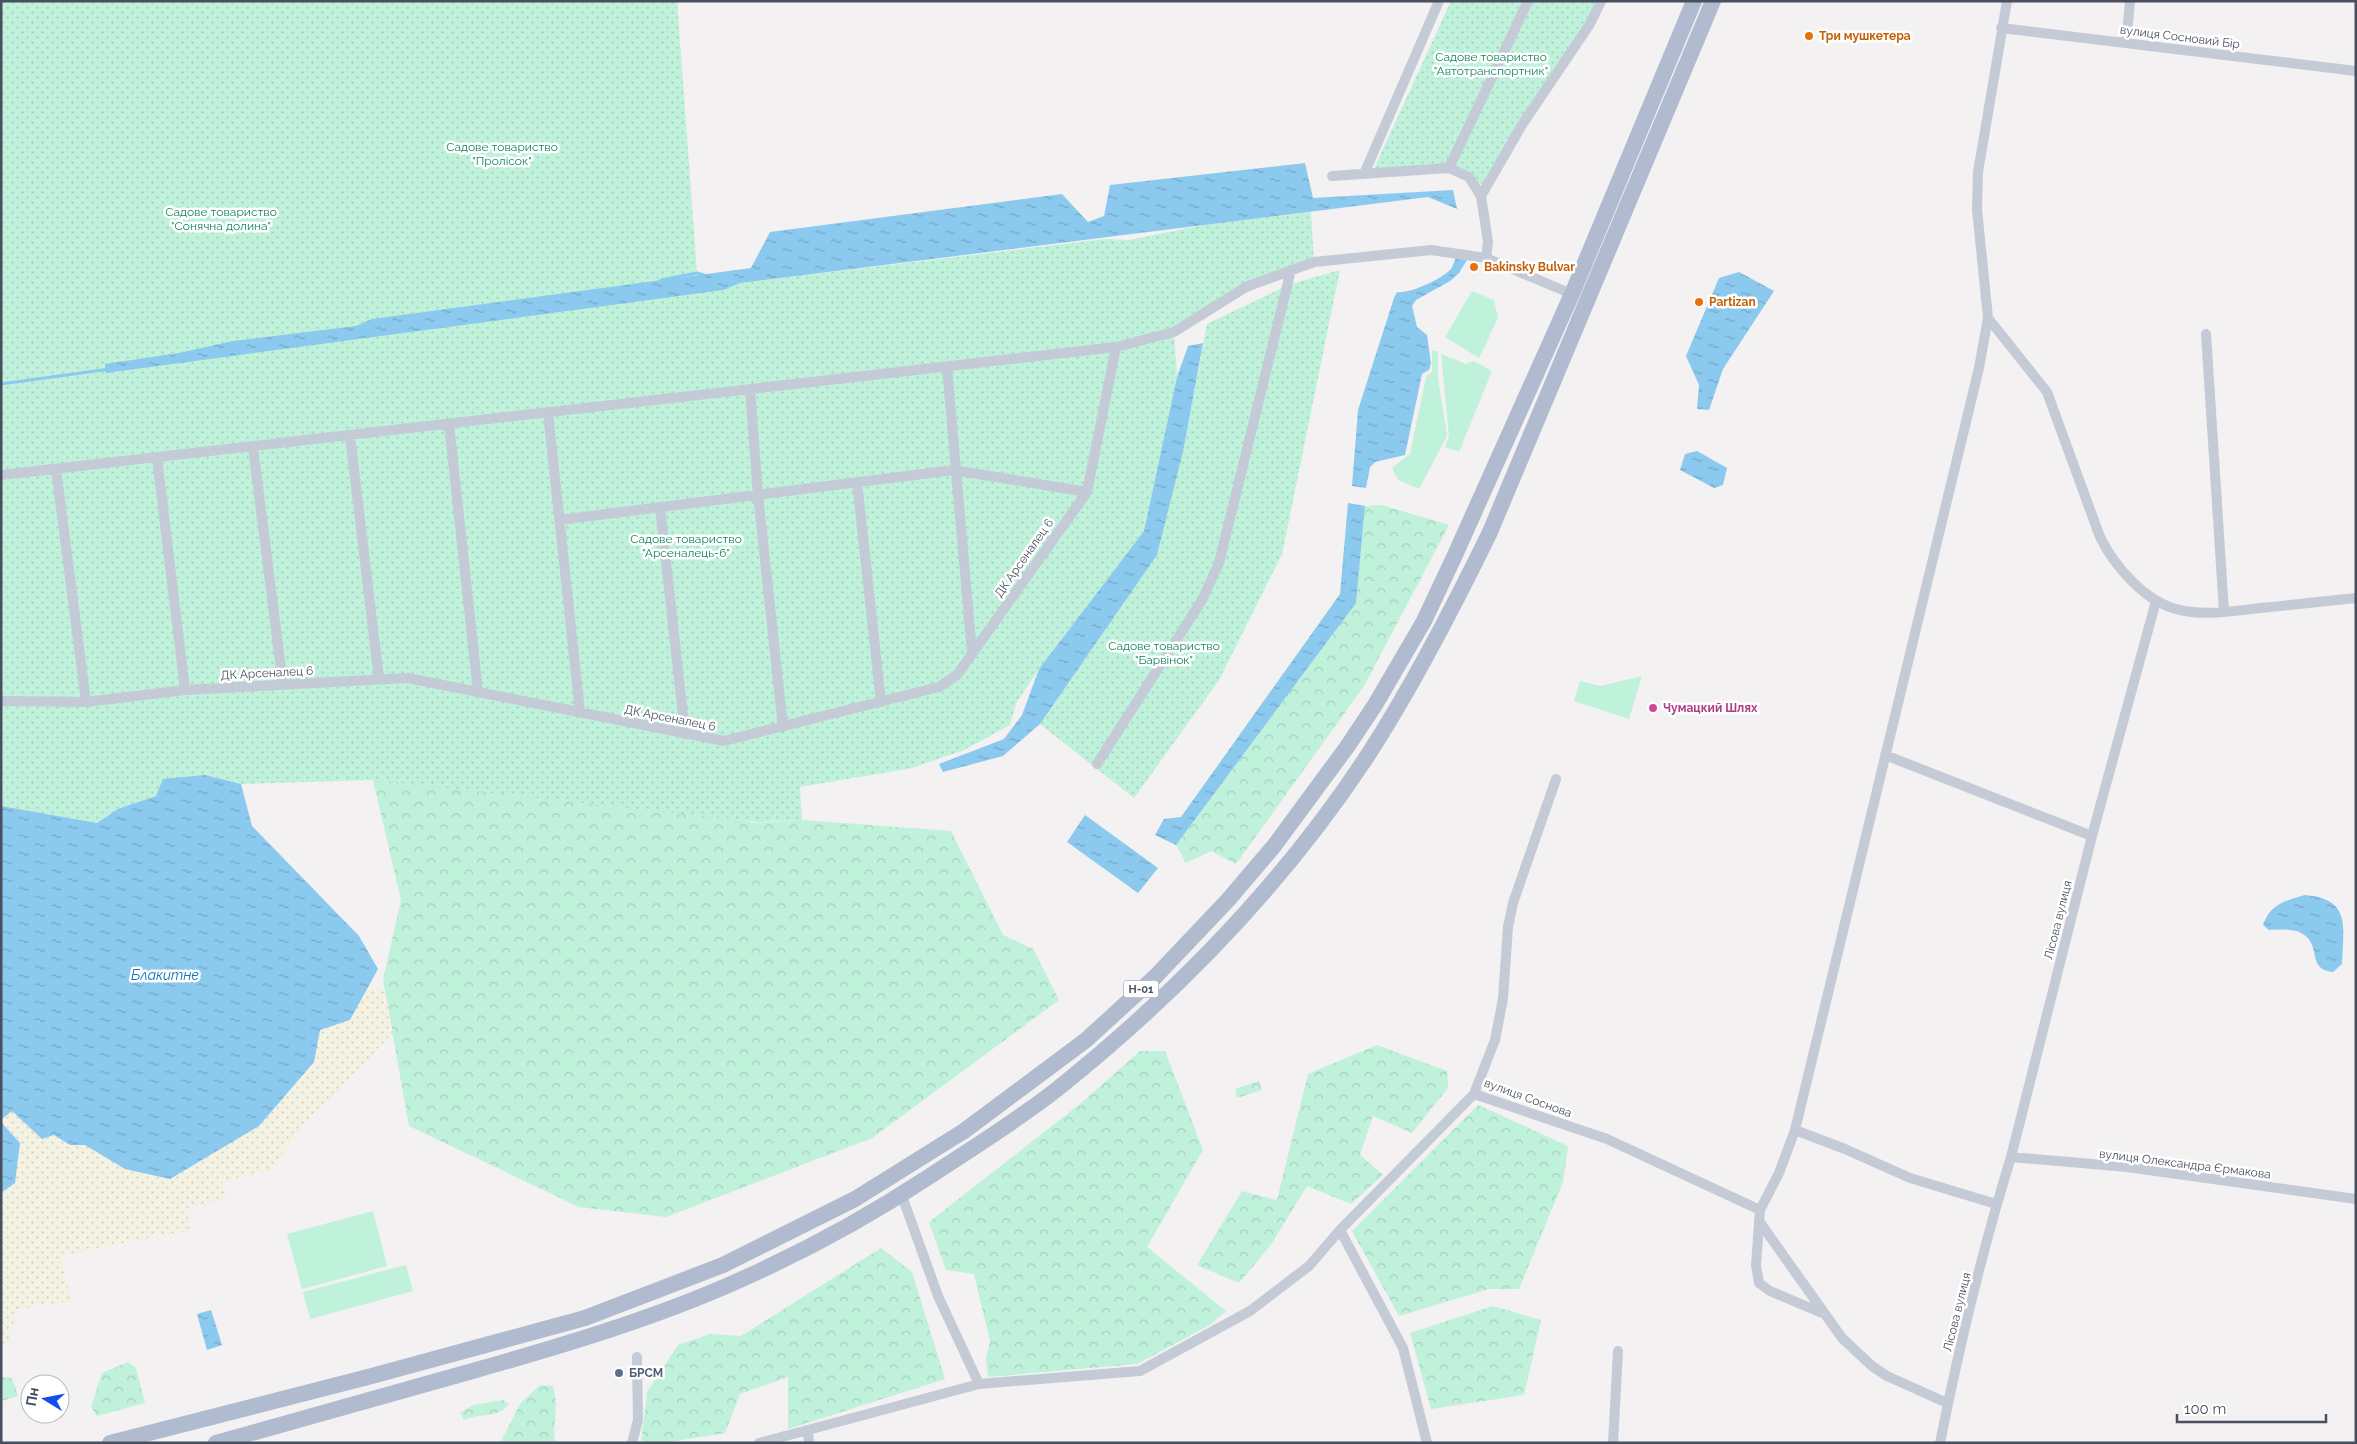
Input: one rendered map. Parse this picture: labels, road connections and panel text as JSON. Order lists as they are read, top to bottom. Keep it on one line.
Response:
{"streets":{"main road":["Н-01"],"street":["вулиця Сосновий Бір","ДК Арсеналец 6","Лісова вулиця","вулиця Соснова","вулиця Олександра Єрмакова"]},"crossings":[["Лісова вулиця","вулиця Олександра Єрмакова"]],"water":["Блакитне"],"parks":["Садове товариство \"Автотранспортник\"","Садове товариство \"Пролісок\"","Садове товариство \"Сонячна долина\"","Садове товариство \"Арсеналець-6\"","Садове товариство \"Барвінок\""],"places":["Три мушкетера","Bakinsky Bulvar","Partizan","Чумацкий Шлях","БРСМ"],"scale_bar":"100 m","north":"left"}
